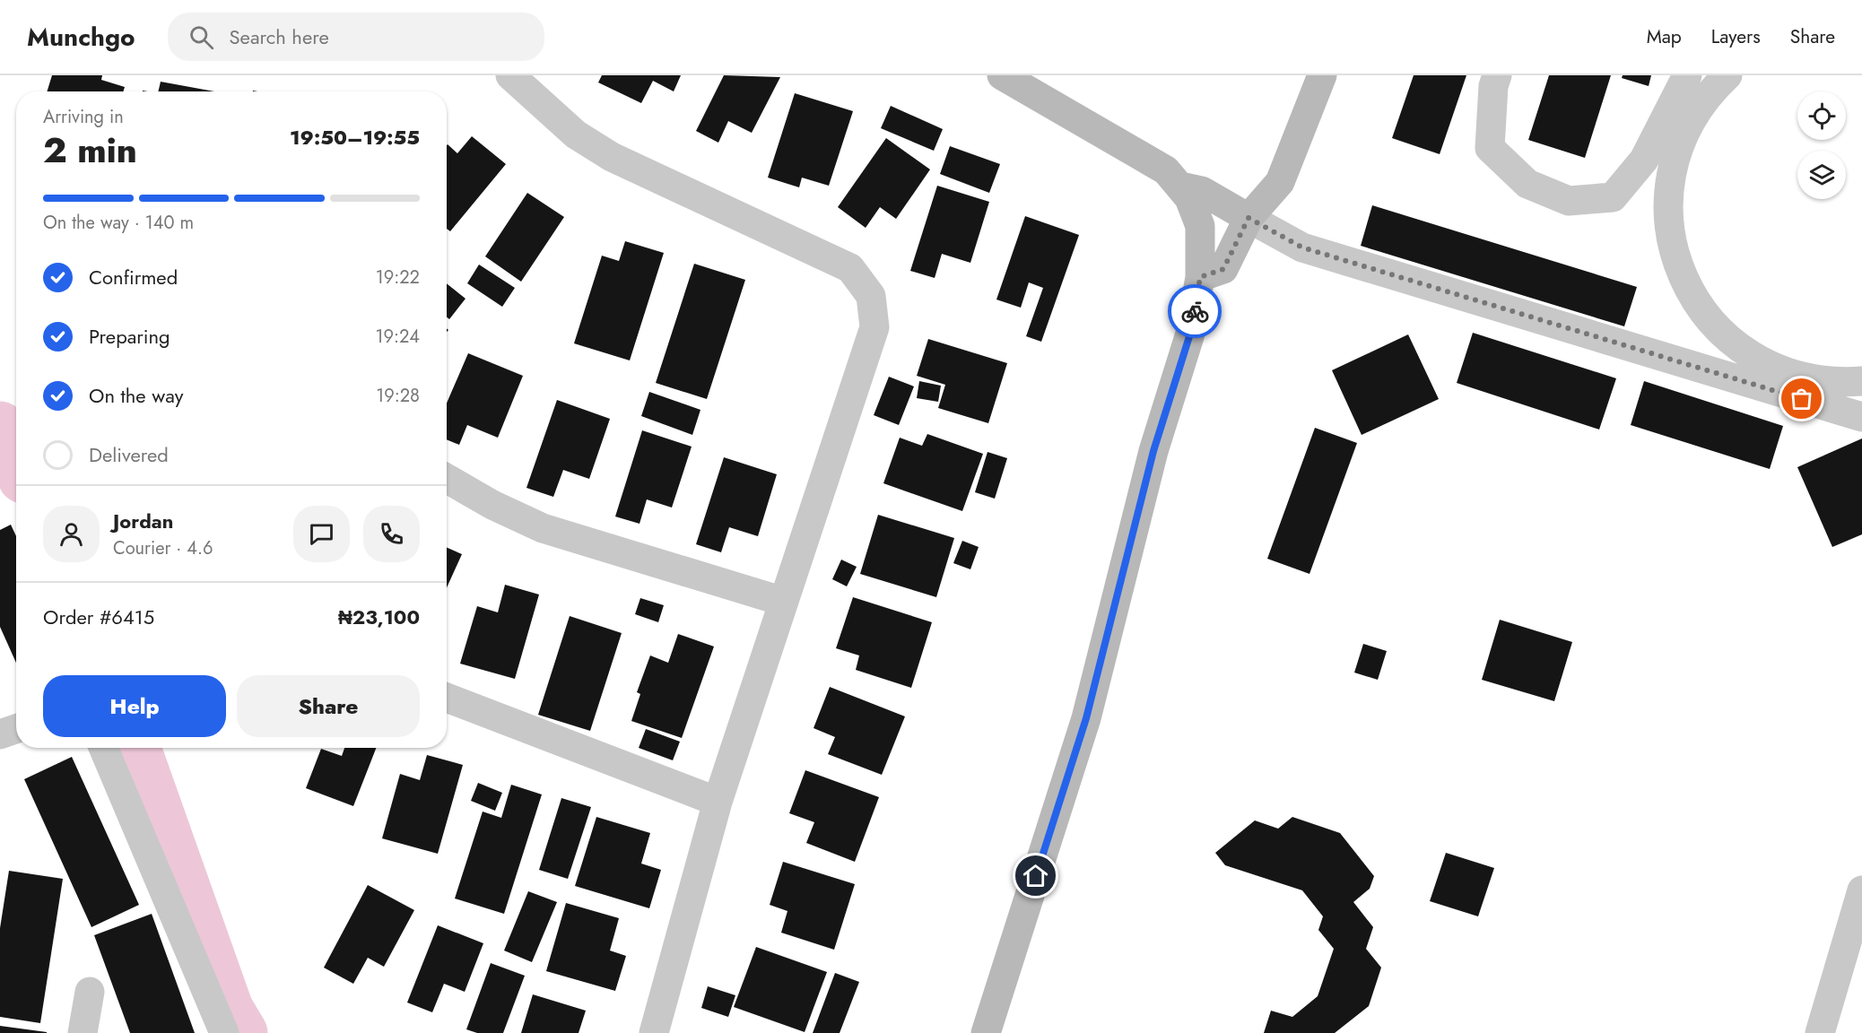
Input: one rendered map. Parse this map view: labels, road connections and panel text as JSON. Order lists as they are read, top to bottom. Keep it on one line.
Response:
{"page":{"header":"Munchgo","search":"Search here","nav":["Map","Layers","Share"],"heading":["2 min","Arriving in","19:50–19:55"],"panel":["Jordan","Courier · 4.6","Order #6415","₦23,100"],"bar":"On the way · 140 m","list":[["Confirmed","19:22"],["Preparing","19:24"],["On the way","19:28"],"Delivered"],"buttons":["Help","Share"]}}
